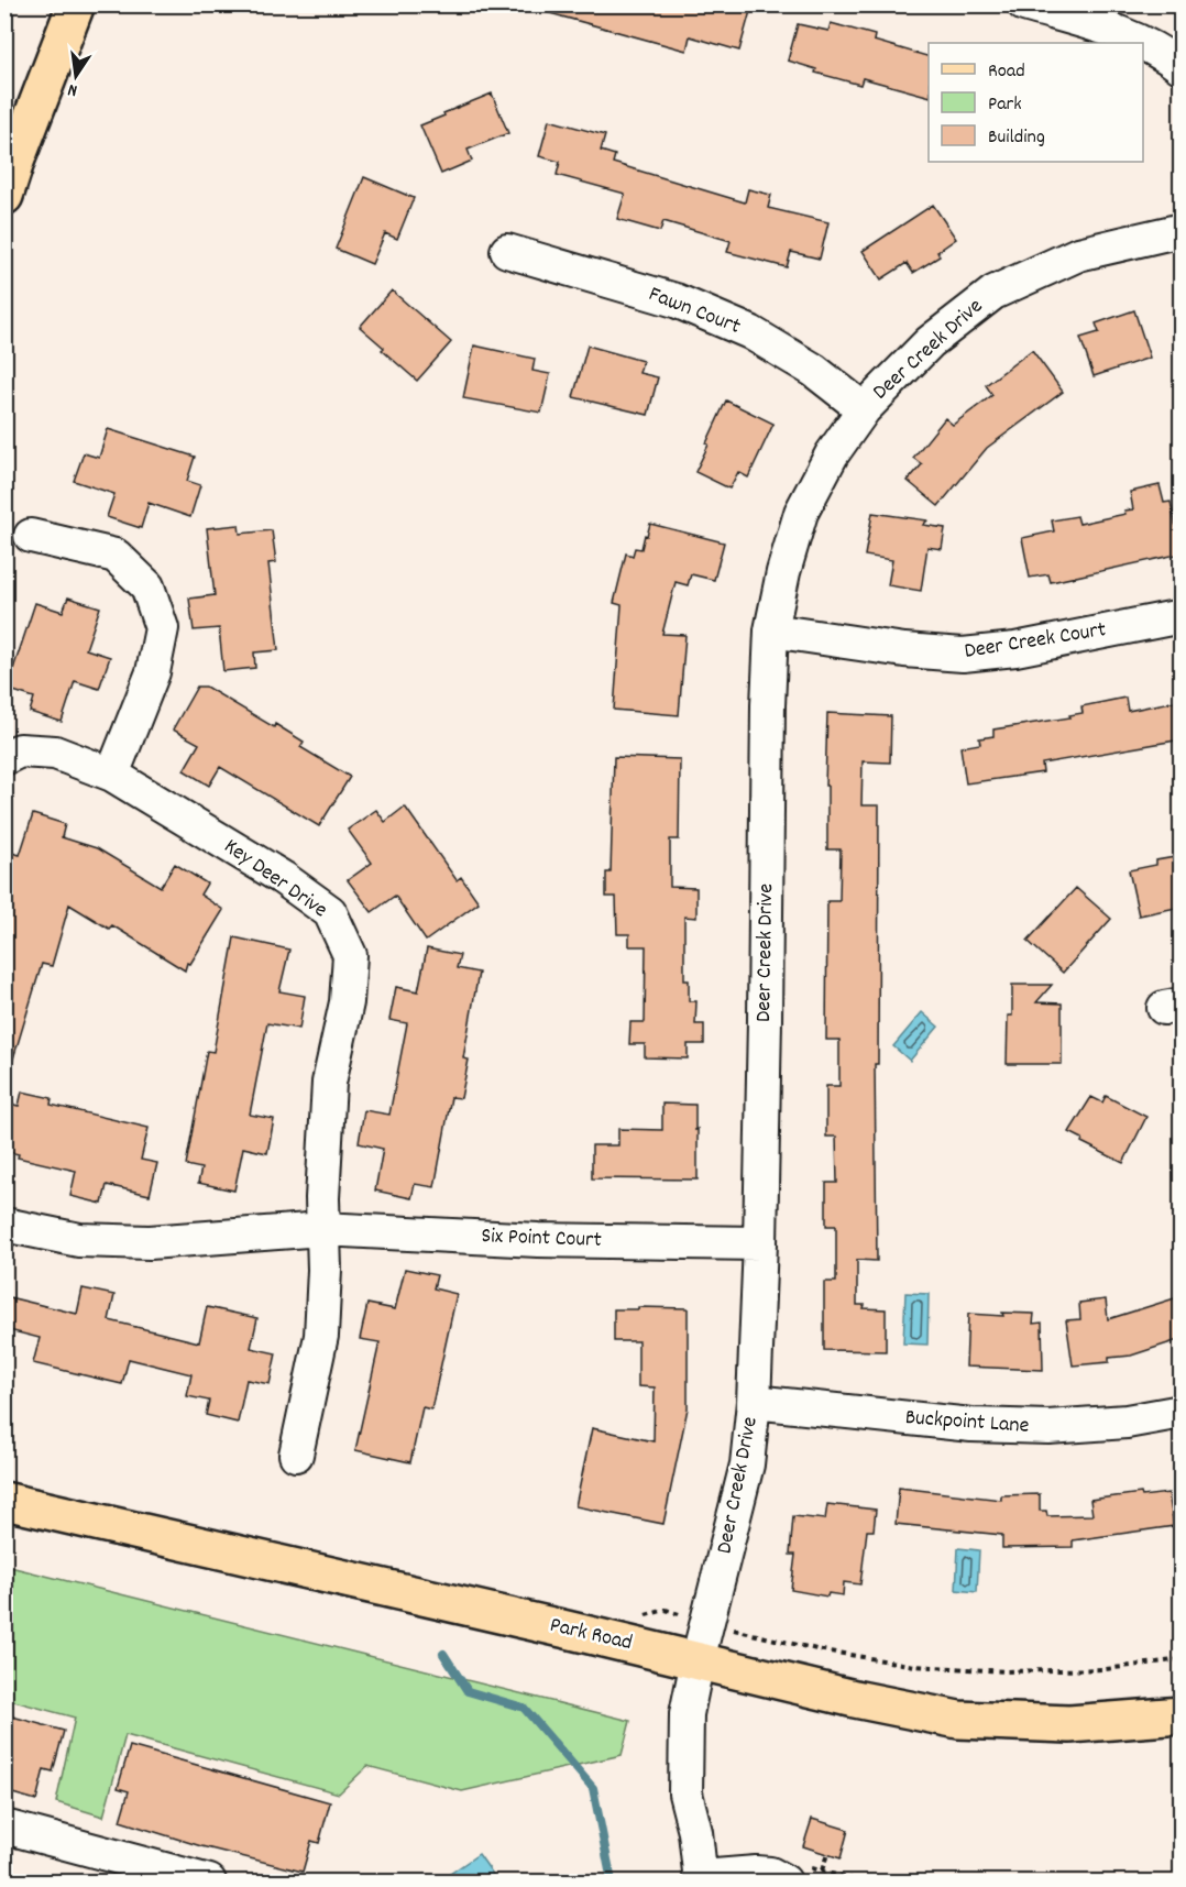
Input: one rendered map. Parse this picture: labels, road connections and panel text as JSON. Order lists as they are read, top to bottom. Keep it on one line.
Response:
{"streets":{"main road":["Park Road"],"street":["Fawn Court","Deer Creek Drive","Deer Creek Court","Key Deer Drive","Six Point Court","Buckpoint Lane"]},"crossings":[["Fawn Court","Deer Creek Drive"],["Deer Creek Drive","Deer Creek Court"],["Deer Creek Drive","Six Point Court"],["Deer Creek Drive","Buckpoint Lane"],["Deer Creek Drive","Park Road"],["Key Deer Drive","Six Point Court"]],"legend":["Road","Park","Building"],"north":"bottom"}
